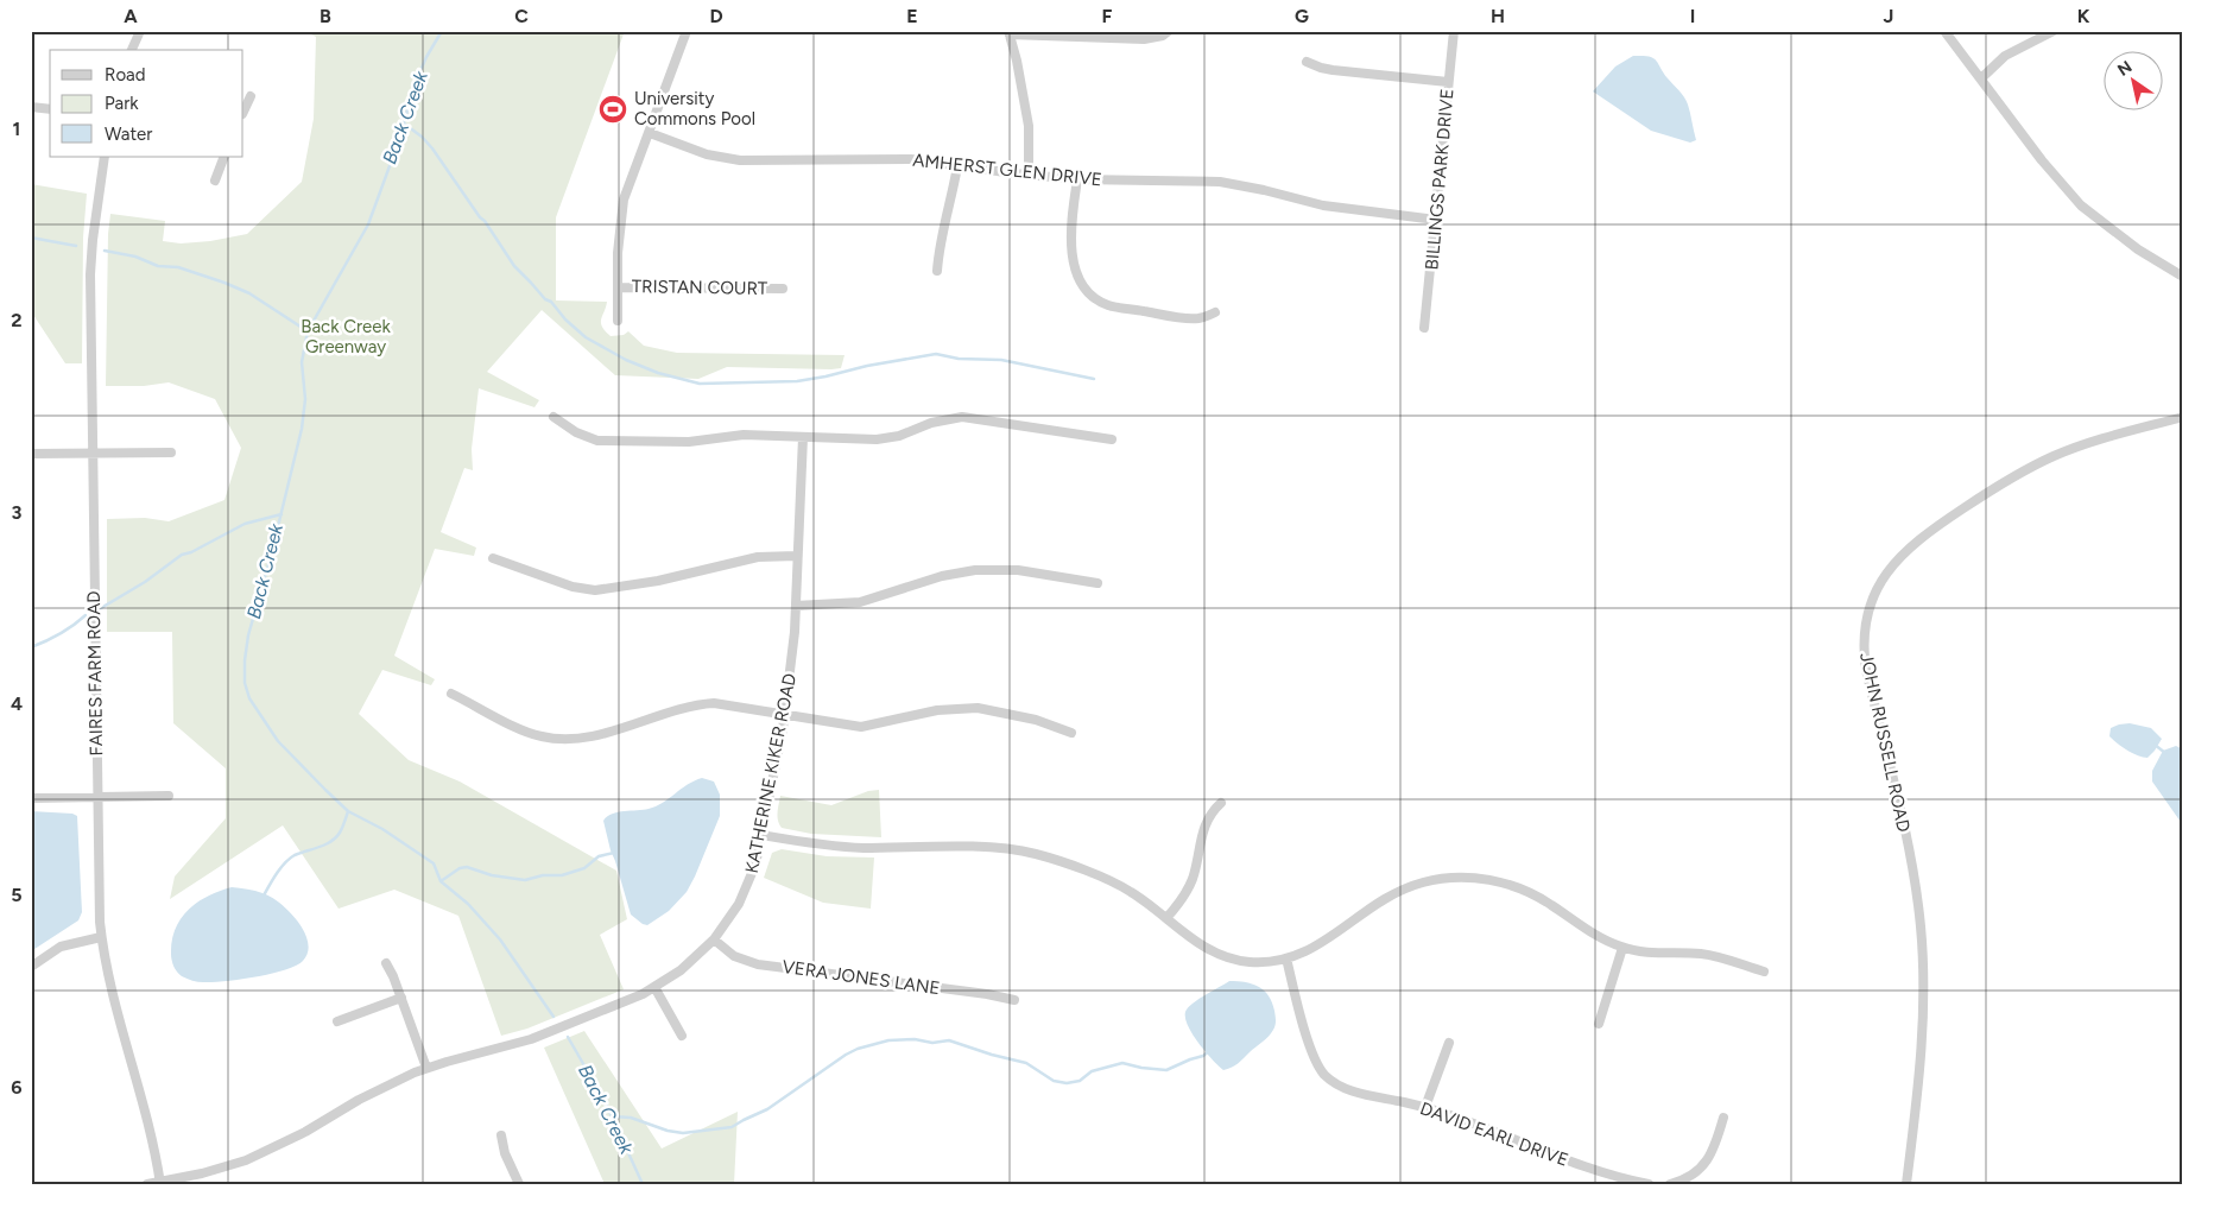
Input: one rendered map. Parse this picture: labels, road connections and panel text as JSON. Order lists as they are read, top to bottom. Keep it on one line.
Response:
{"streets":{"street":["AMHERST GLEN DRIVE","BILLINGS PARK DRIVE","TRISTAN COURT","FAIRES FARM ROAD","JOHN RUSSELL ROAD","KATHERINE KIKER ROAD","VERA JONES LANE","DAVID EARL DRIVE"]},"crossings":[["AMHERST GLEN DRIVE","BILLINGS PARK DRIVE"],["FAIRES FARM ROAD","KATHERINE KIKER ROAD"],["KATHERINE KIKER ROAD","VERA JONES LANE"]],"water":["Back Creek"],"parks":["Back Creek Greenway"],"places":{"sports":["University Commons Pool"]},"legend":["Road","Park","Water"],"north":"top left","grid":{"columns":["A","B","C","D","E","F","G","H","I","J","K"],"rows":["1","2","3","4","5","6"]}}
